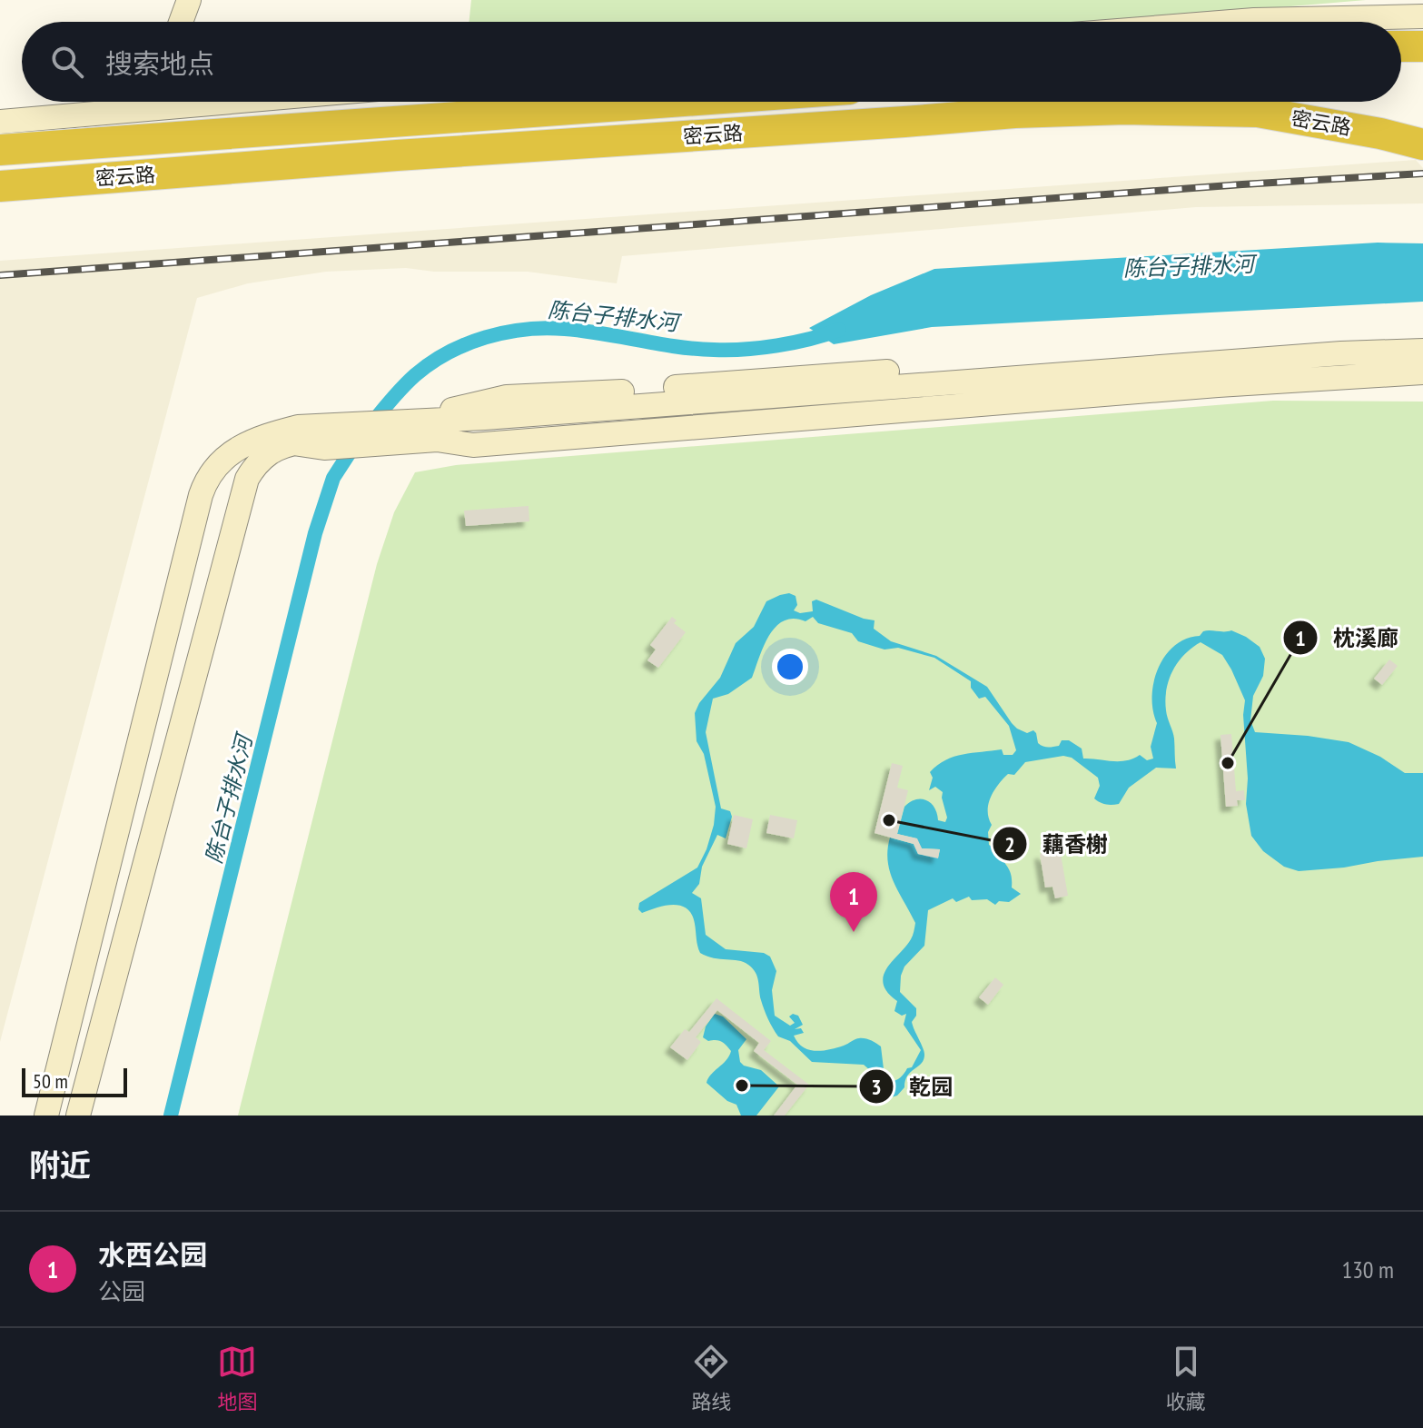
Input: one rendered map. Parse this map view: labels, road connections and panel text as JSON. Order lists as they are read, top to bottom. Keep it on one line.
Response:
{"streets":{"highway":["密云路"]},"water":["陈台子排水河"],"places":["枕溪廊","藕香榭","乾园"],"scale_bar":"50 m","page":{"search":"搜索地点","pins":"1","scale":"50 m","heading":"附近","list":[{"mark":"1","name":"水西公园","note":"公园","value":"130 m"}],"nav":["地图","路线","收藏"]}}
